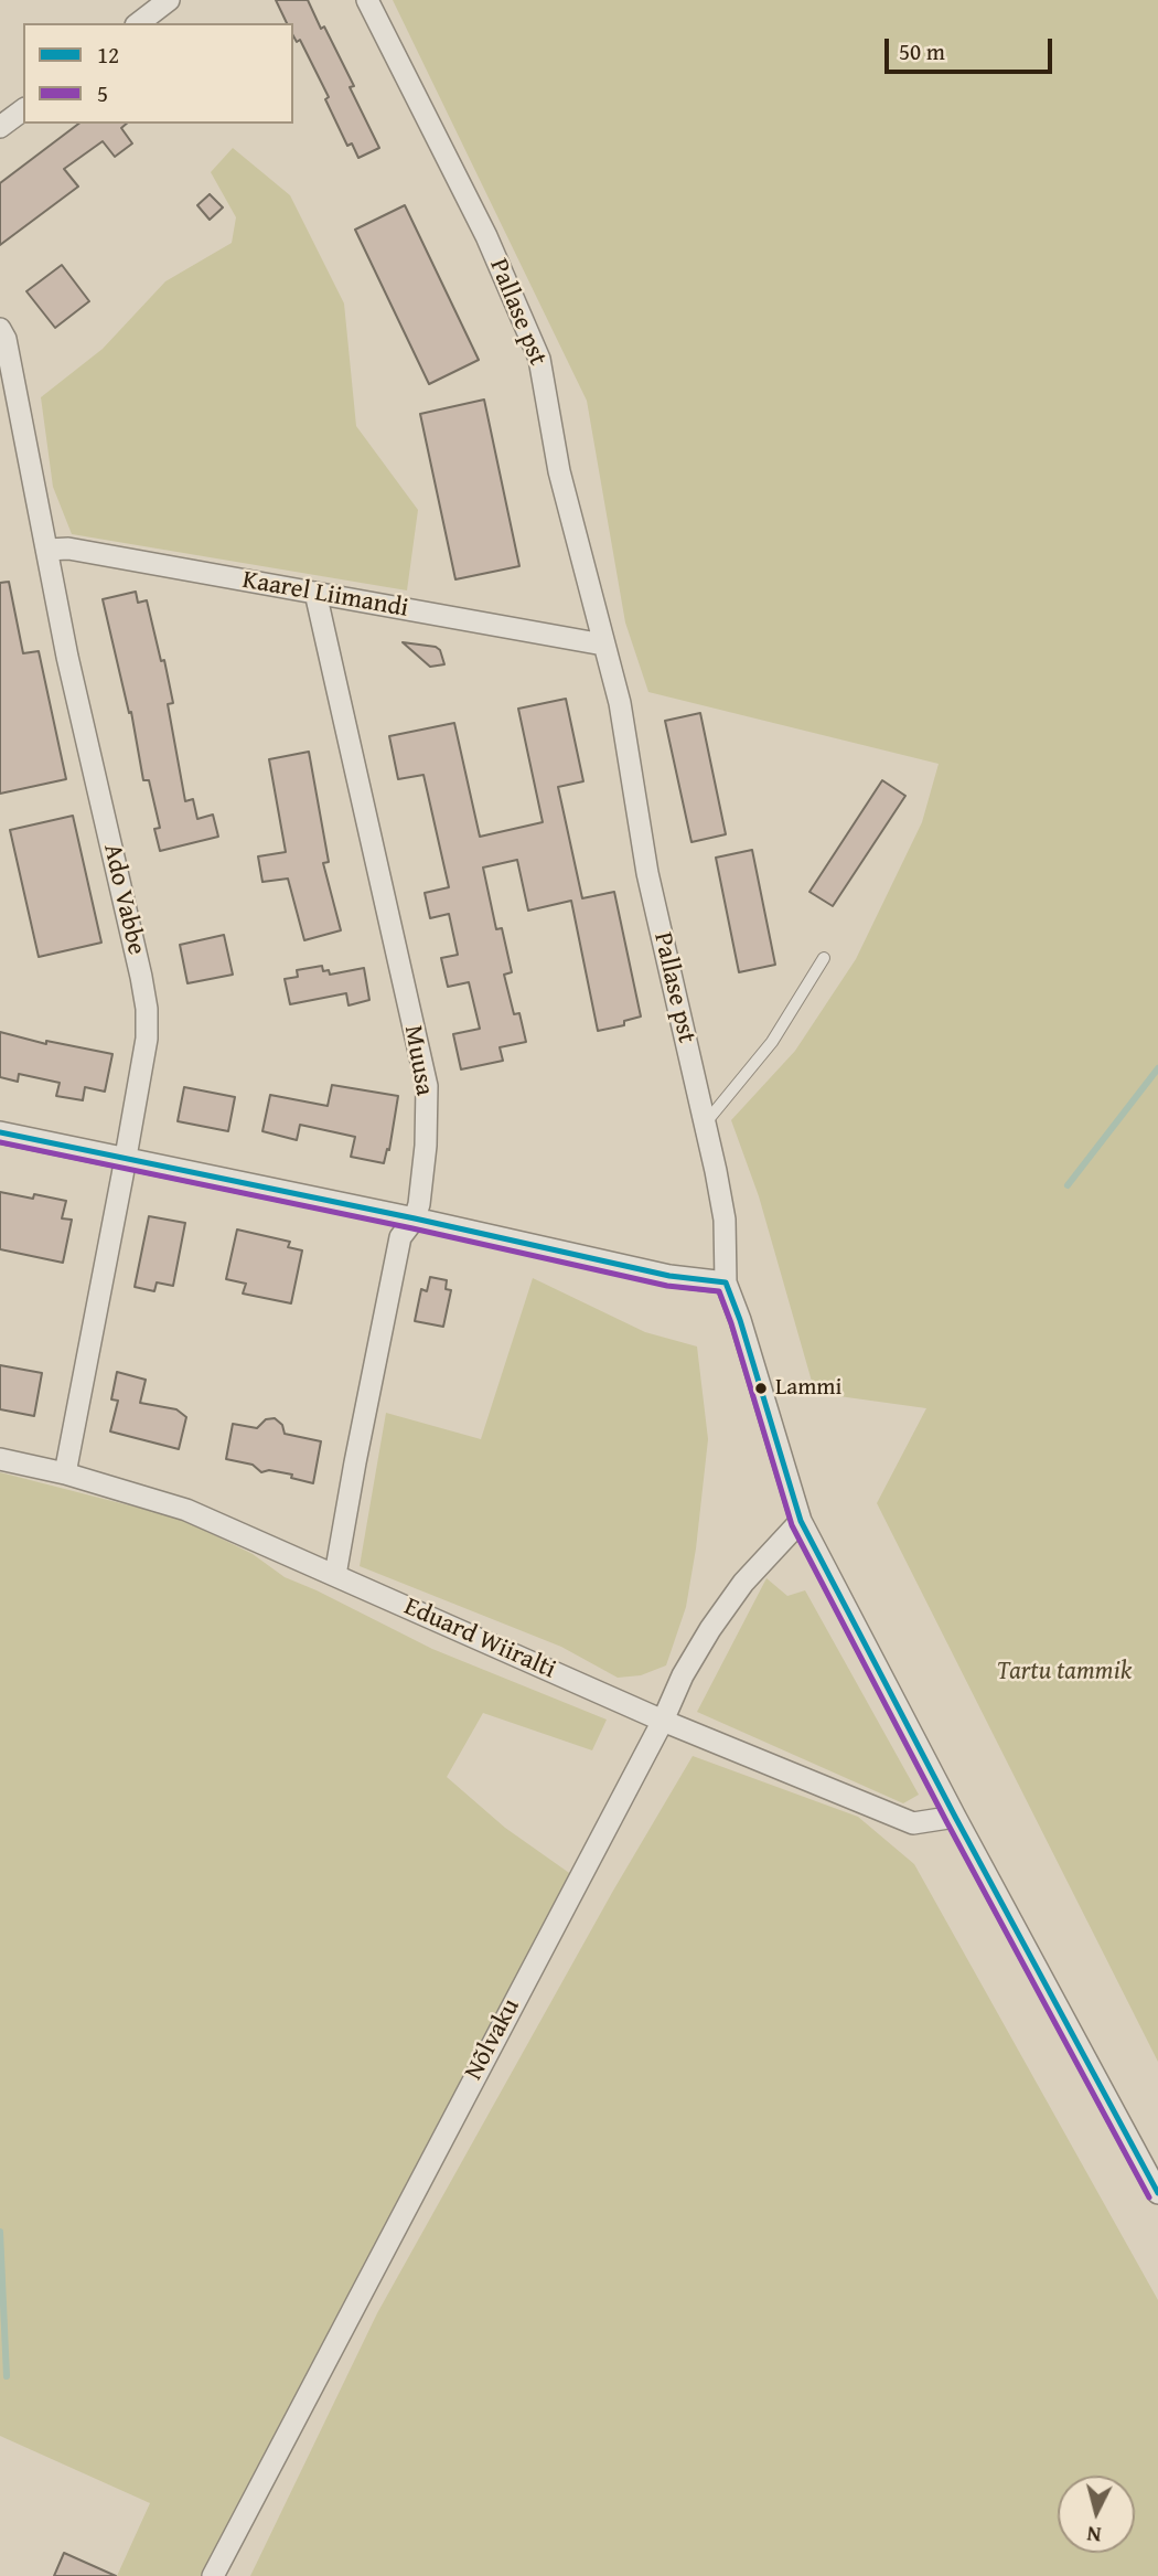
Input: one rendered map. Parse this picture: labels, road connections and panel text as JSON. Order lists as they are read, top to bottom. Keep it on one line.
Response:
{"streets":{"street":["Pallase pst","Kaarel Liimandi","Ado Vabbe","Muusa","Eduard Wiiralti","Nõlvaku"]},"crossings":[["Pallase pst","Kaarel Liimandi"],["Kaarel Liimandi","Ado Vabbe"],["Kaarel Liimandi","Muusa"],["Ado Vabbe","Eduard Wiiralti"],["Muusa","Eduard Wiiralti"],["Eduard Wiiralti","Nõlvaku"]],"parks":["Tartu tammik"],"places":["Lammi"],"lines":["transit line 12","transit line 5"],"legend":["12","5"],"scale_bar":"50 m","north":"bottom"}
